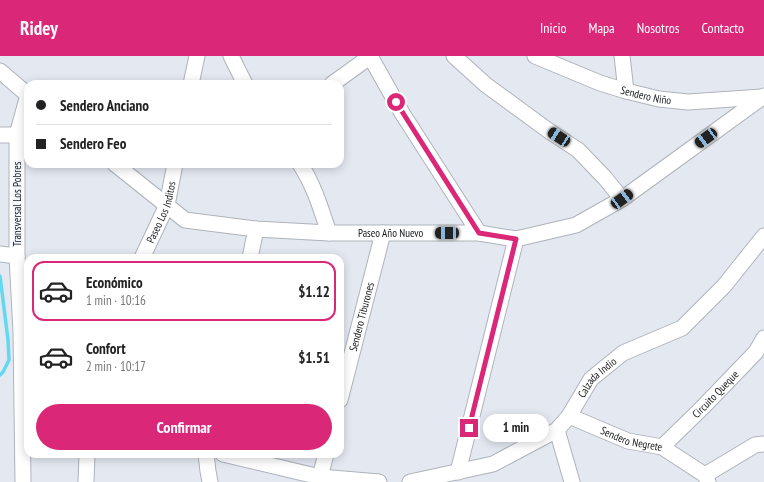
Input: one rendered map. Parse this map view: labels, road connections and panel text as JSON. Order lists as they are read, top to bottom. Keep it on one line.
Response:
{"streets":{"street":["Sendero Niño","Transversal Los Pobres","Paseo Los Inditos","Paseo Año Nuevo","Sendero Tiburones","Calzada Indio","Circuito Queque","Sendero Negrete"]},"crossings":[["Sendero Niño","Paseo Año Nuevo"],["Paseo Los Inditos","Paseo Año Nuevo"],["Paseo Año Nuevo","Sendero Tiburones"],["Calzada Indio","Sendero Negrete"],["Circuito Queque","Sendero Negrete"]],"page":{"header":"Ridey","nav":["Inicio","Mapa","Nosotros","Contacto"],"banner":["Sendero Anciano","Sendero Feo"],"list":[{"name":"Económico","note":"1 min · 10:16","value":"$1.12"},{"name":"Confort","note":"2 min · 10:17","value":"$1.51"}],"buttons":"Confirmar","bubble":"1 min"}}
